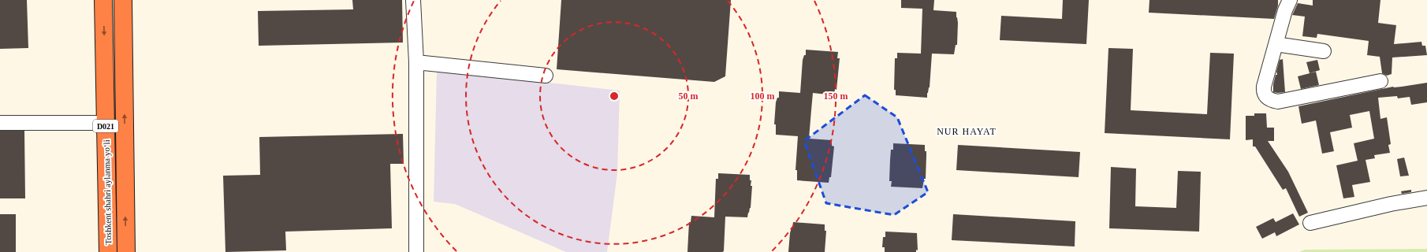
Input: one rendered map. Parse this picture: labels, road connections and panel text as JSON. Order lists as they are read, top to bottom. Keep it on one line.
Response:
{"streets":{"highway":["D021","Toshkent shahri aylanma yoʻli"]},"districts":["NUR HAYAT"],"rings":["50 m","100 m","150 m"]}
